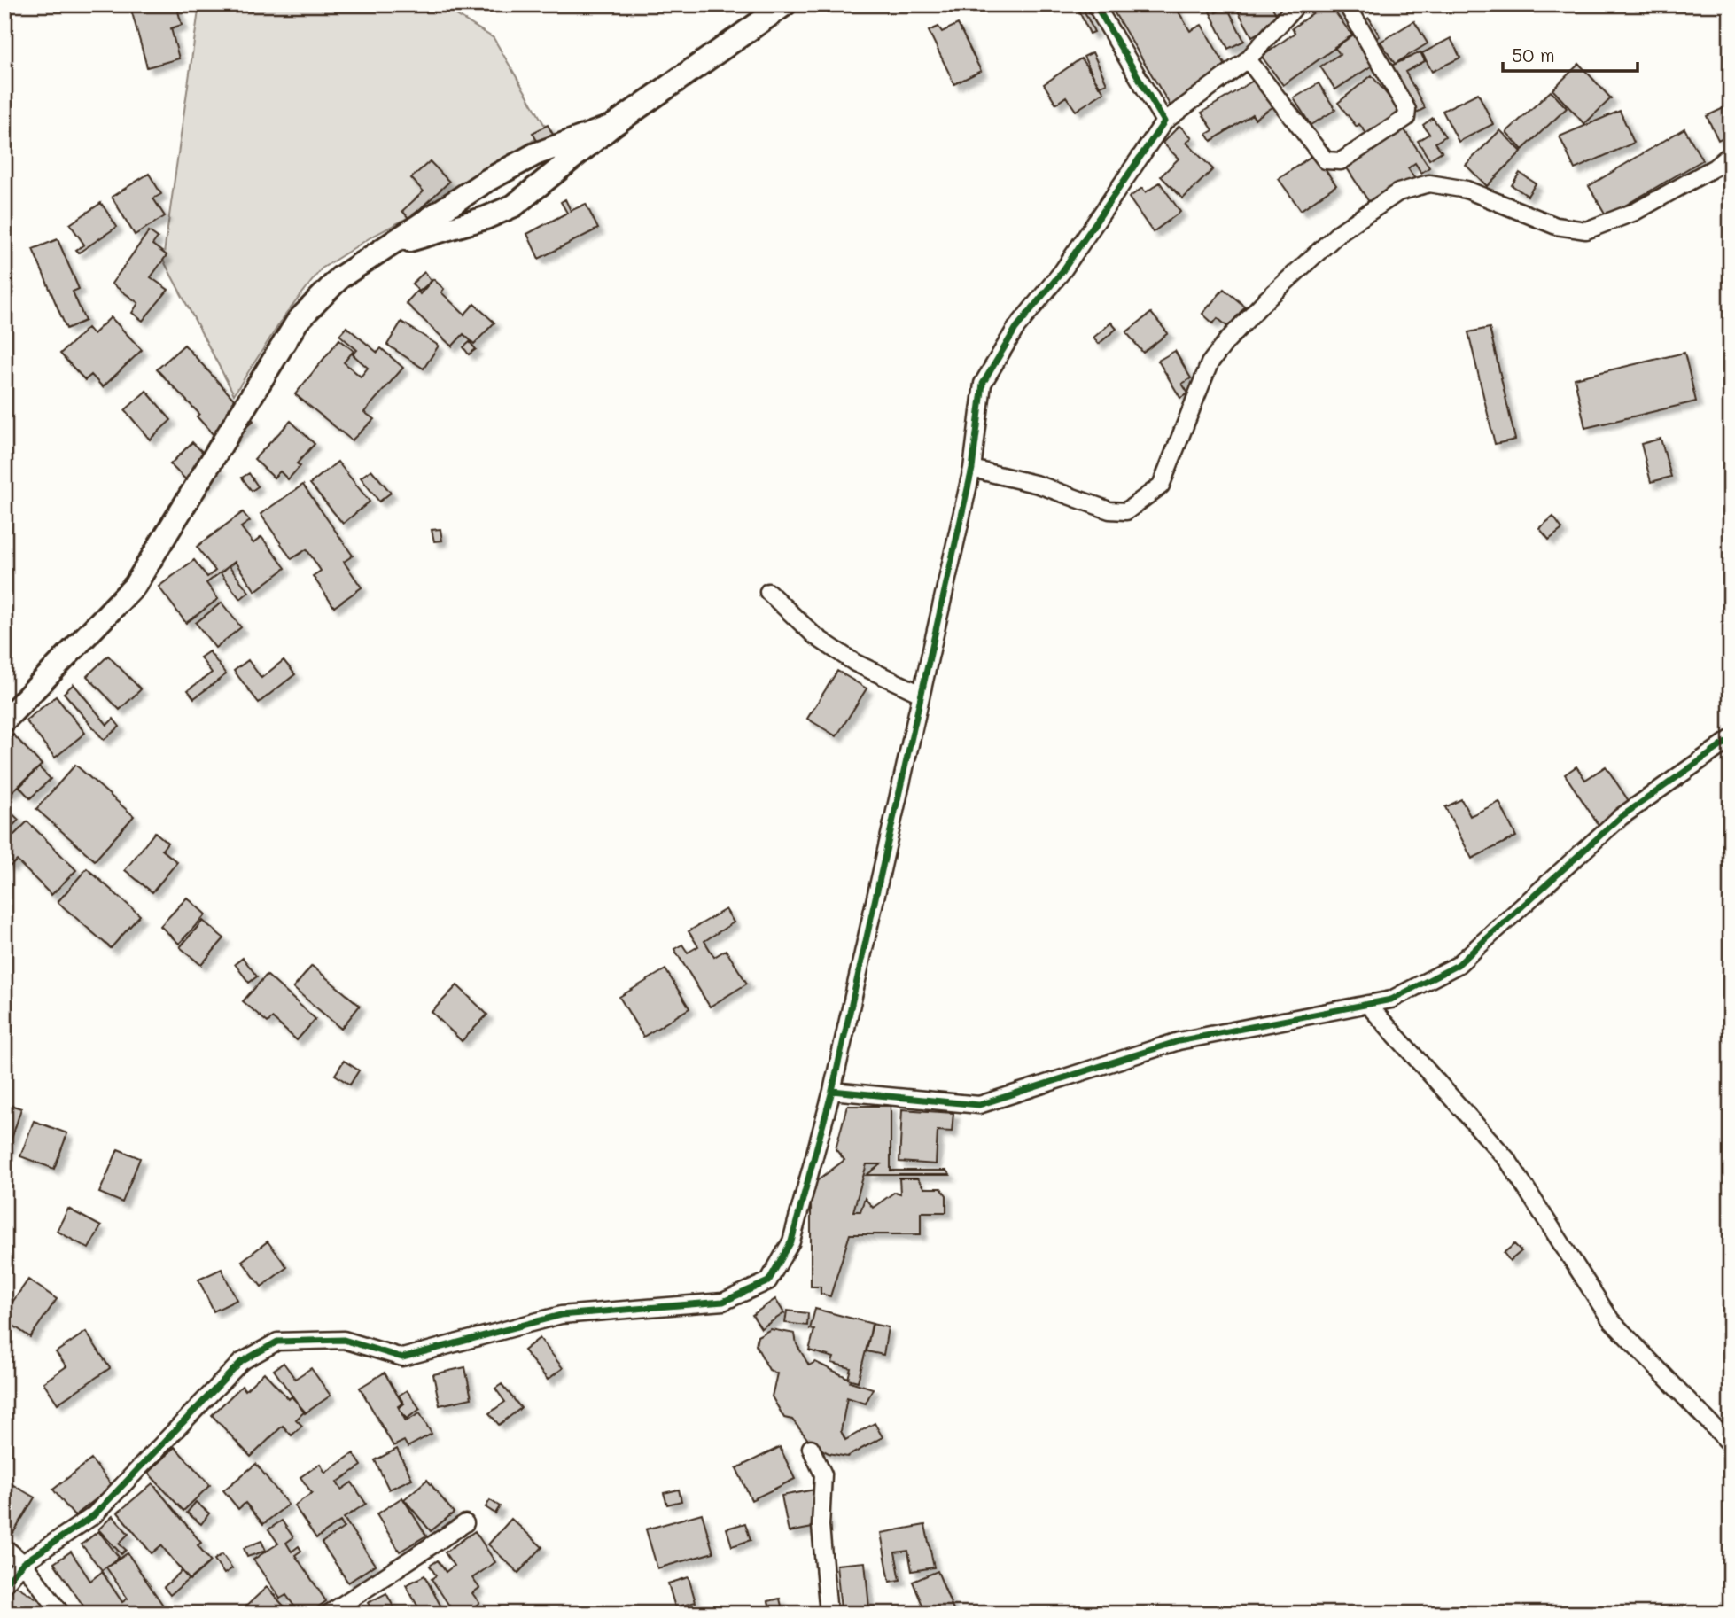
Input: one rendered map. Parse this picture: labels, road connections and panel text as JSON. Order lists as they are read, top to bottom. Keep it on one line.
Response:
{"scale_bar":"50 m"}
